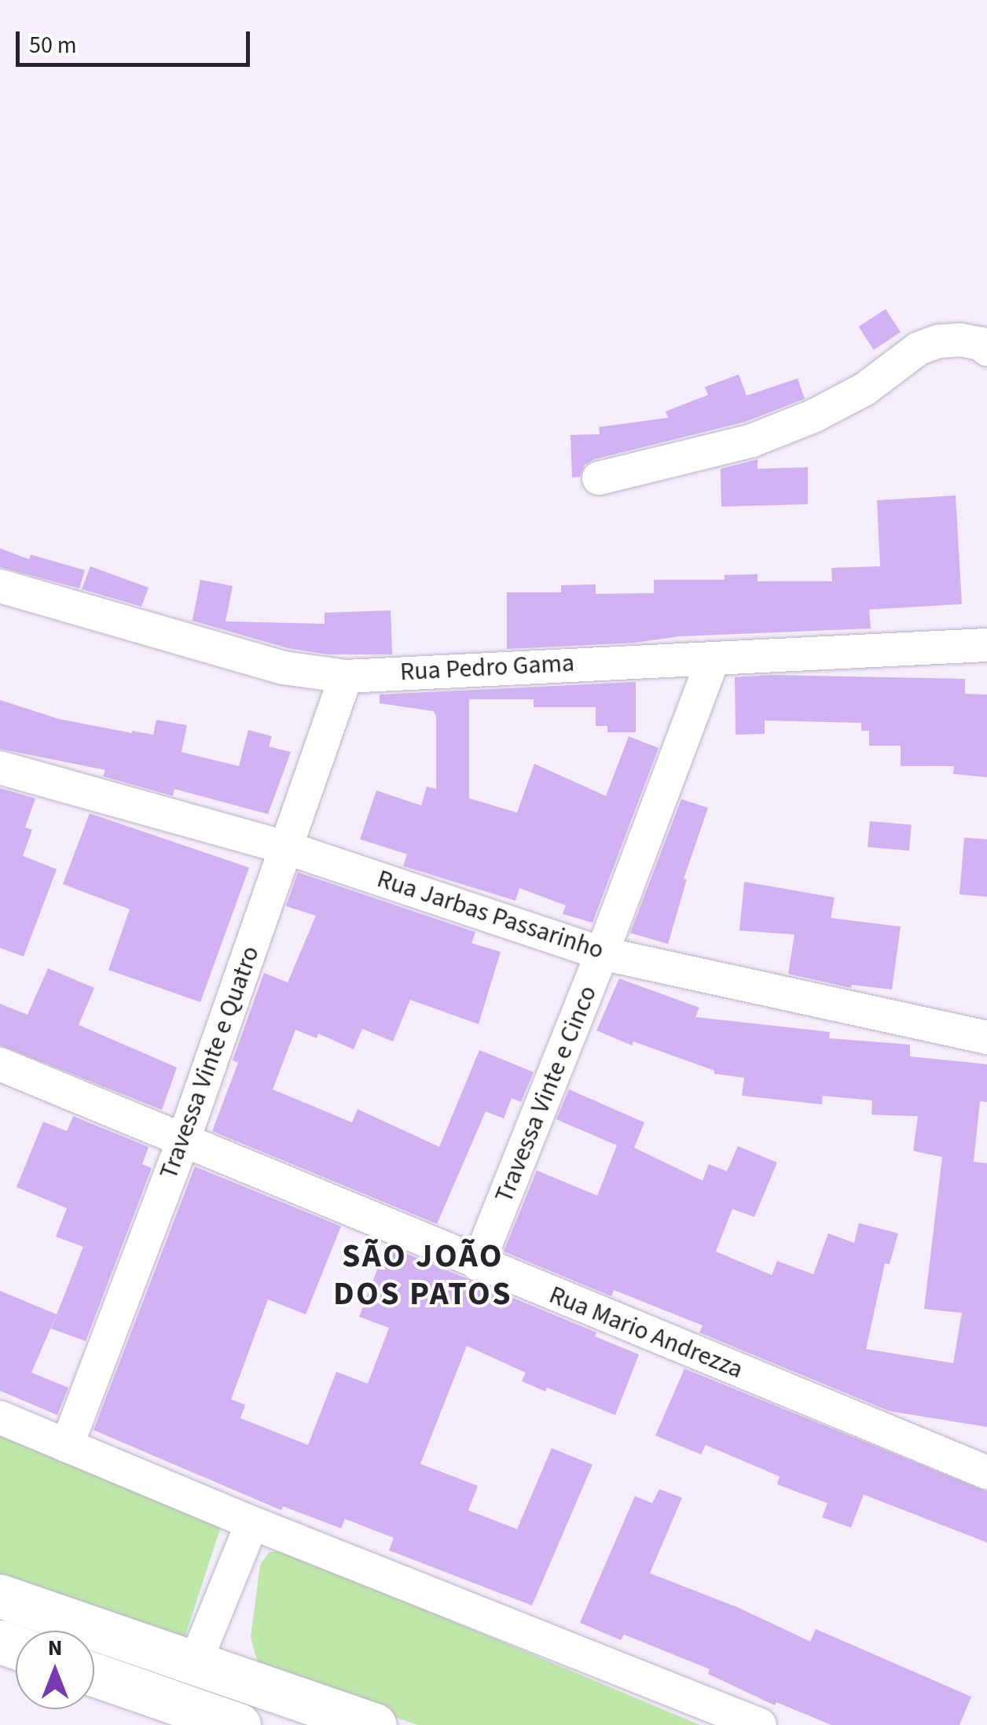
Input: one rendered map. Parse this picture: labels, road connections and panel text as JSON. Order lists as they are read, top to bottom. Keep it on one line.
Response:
{"streets":{"street":["Rua Pedro Gama","Rua Jarbas Passarinho","Travessa Vinte e Quatro","Travessa Vinte e Cinco","Rua Mario Andrezza"]},"crossings":[["Rua Pedro Gama","Travessa Vinte e Quatro"],["Rua Pedro Gama","Travessa Vinte e Cinco"],["Rua Jarbas Passarinho","Travessa Vinte e Quatro"],["Rua Jarbas Passarinho","Travessa Vinte e Cinco"],["Travessa Vinte e Quatro","Rua Mario Andrezza"],["Travessa Vinte e Cinco","Rua Mario Andrezza"]],"districts":["SÃO JOÃO DOS PATOS"],"scale_bar":"50 m","north":"top"}
